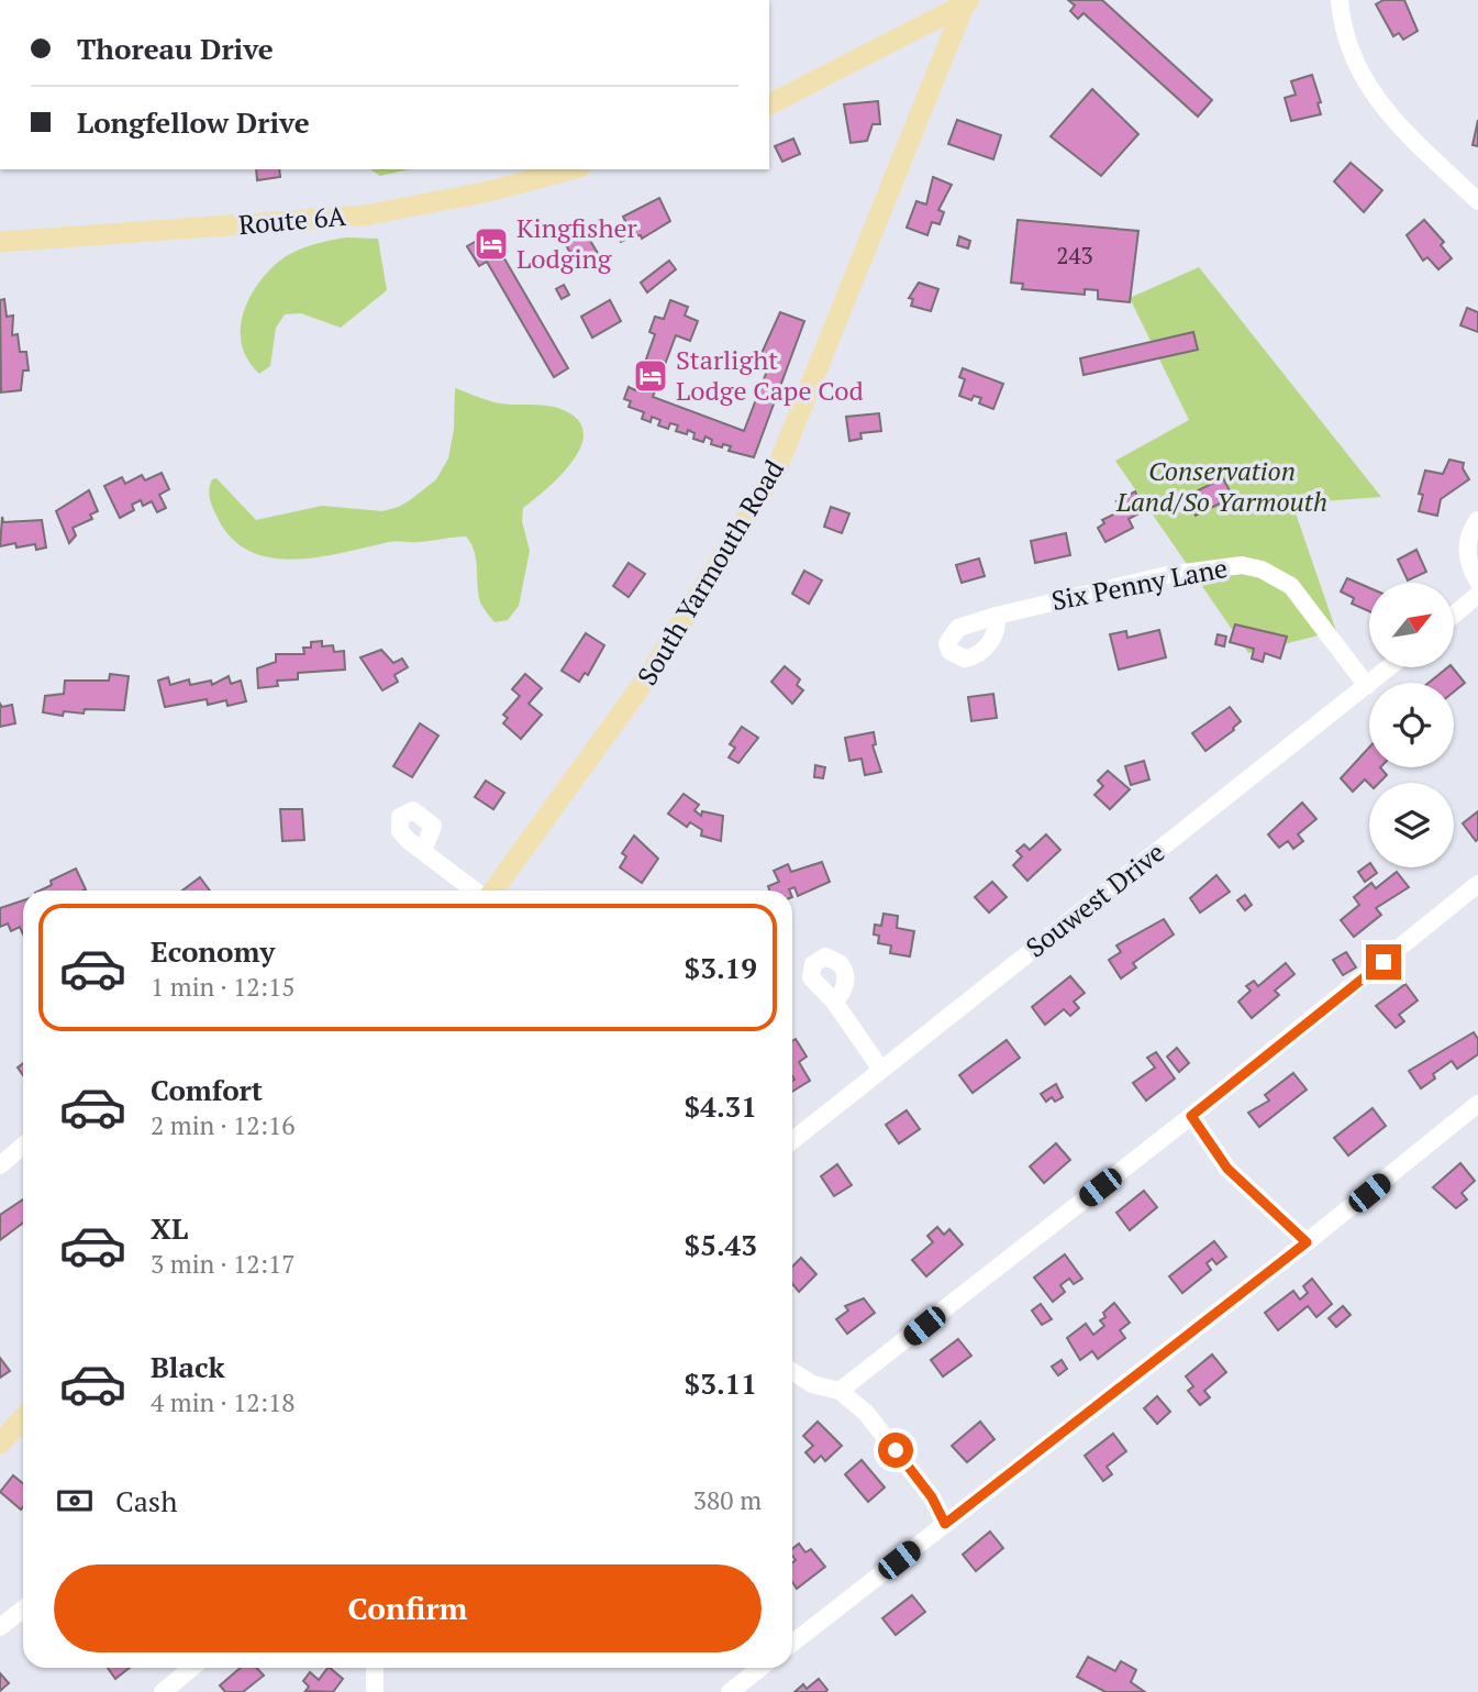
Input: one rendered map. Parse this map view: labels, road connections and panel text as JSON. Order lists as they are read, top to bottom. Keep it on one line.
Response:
{"streets":{"main road":["Route 6A","South Yarmouth Road"],"street":["Six Penny Lane","Souwest Drive"]},"crossings":[["Six Penny Lane","Souwest Drive"]],"parks":["Conservation Land/So Yarmouth"],"places":{"hotel":["Kingfisher Lodging","Starlight Lodge Cape Cod"]},"house_numbers":["243"],"north":"top right","page":{"banner":["Thoreau Drive","Longfellow Drive"],"list":[{"name":"Economy","note":"1 min · 12:15","value":"$3.19"},{"name":"Comfort","note":"2 min · 12:16","value":"$4.31"},{"name":"XL","note":"3 min · 12:17","value":"$5.43"},{"name":"Black","note":"4 min · 12:18","value":"$3.11"}],"pay":["Cash","380 m"],"buttons":"Confirm"}}
